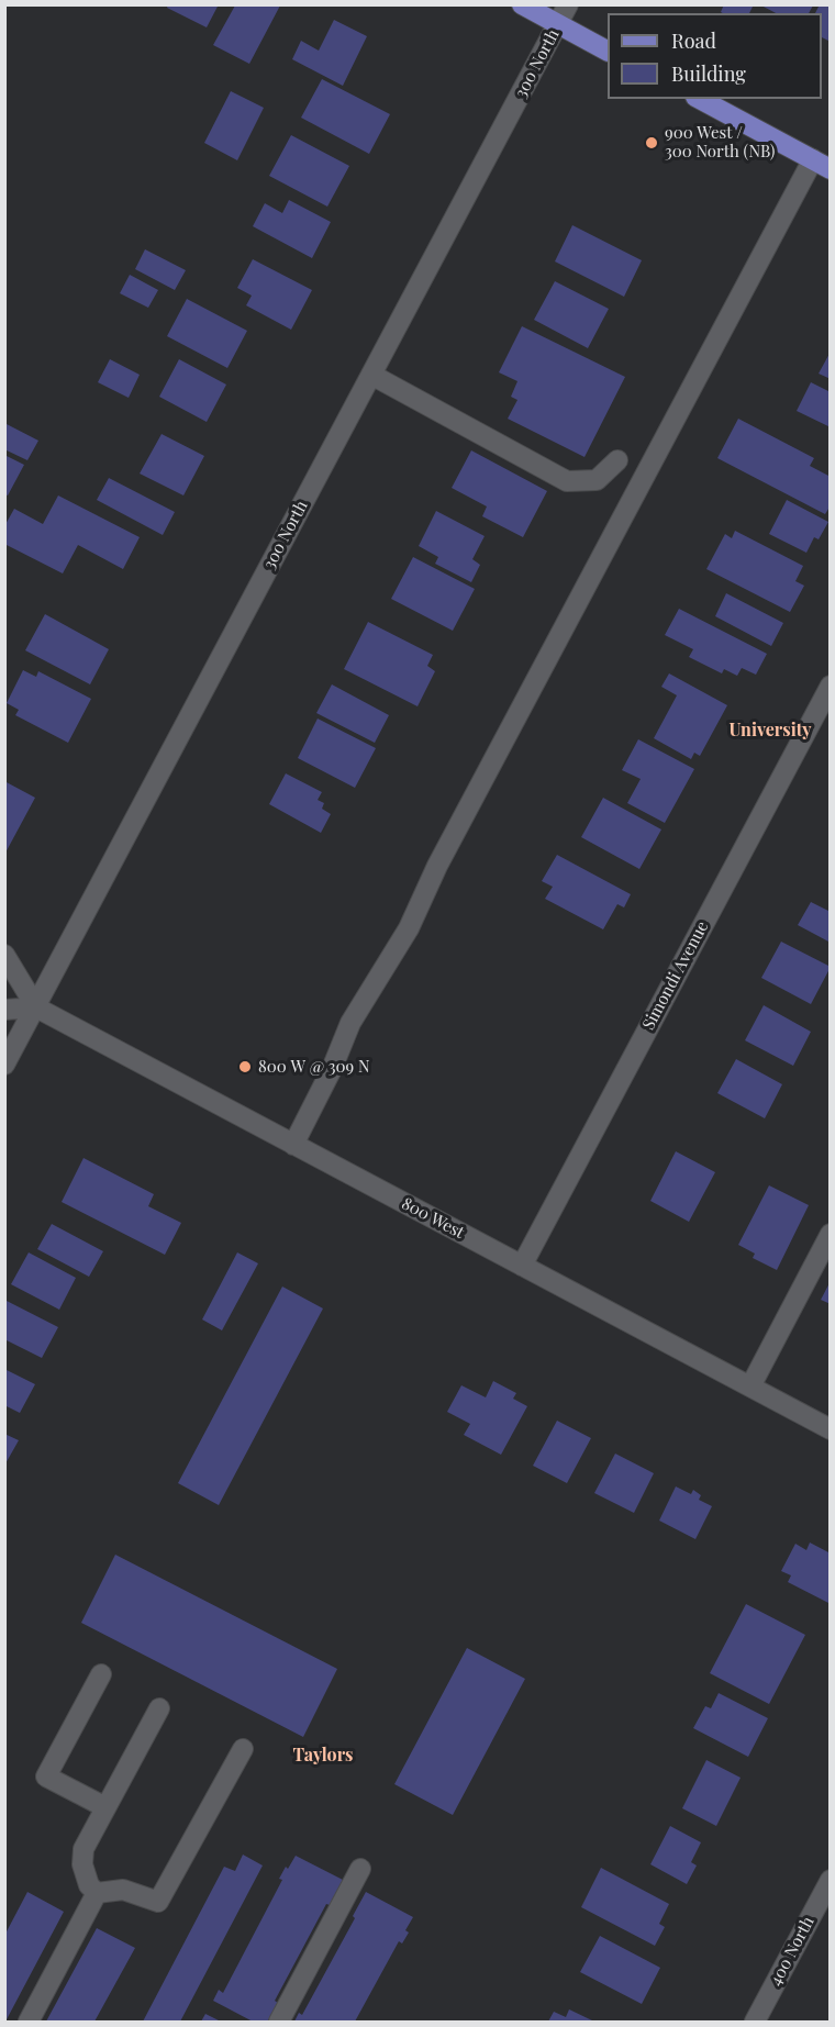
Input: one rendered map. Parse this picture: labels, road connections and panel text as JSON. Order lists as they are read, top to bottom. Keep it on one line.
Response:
{"streets":{"street":["300 North","Simondi Avenue","800 West","400 North"]},"crossings":[["300 North","800 West"],["Simondi Avenue","800 West"]],"districts":["University","Taylors"],"places":["900 West / 300 North (NB)","800 W @ 309 N"],"legend":["Road","Building"]}
